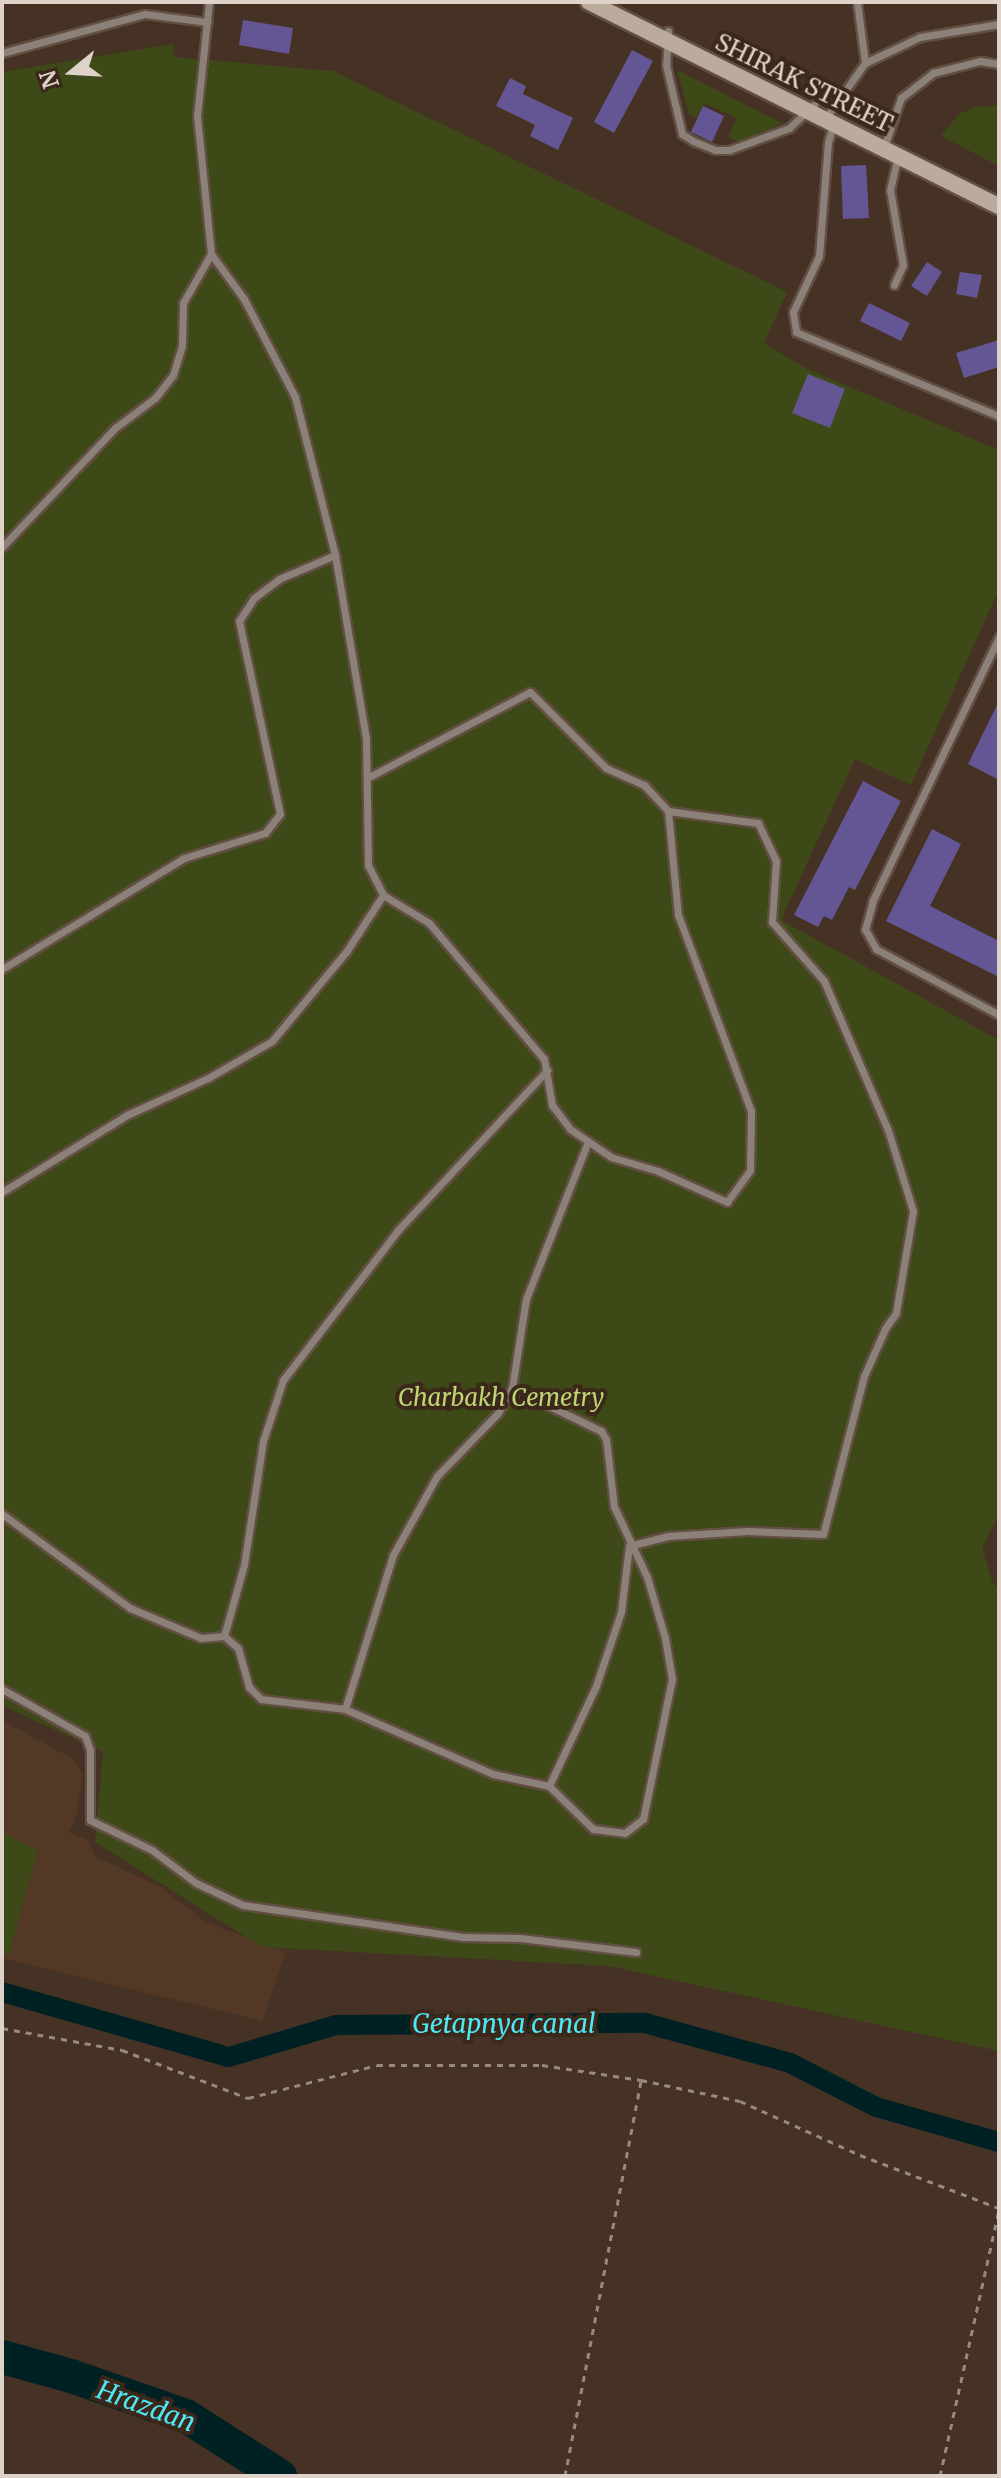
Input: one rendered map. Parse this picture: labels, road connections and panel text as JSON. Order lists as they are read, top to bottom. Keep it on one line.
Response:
{"streets":{"main road":["SHIRAK STREET"]},"water":["Getapnya canal","Hrazdan"],"parks":["Charbakh Cemetry"],"north":"left"}
